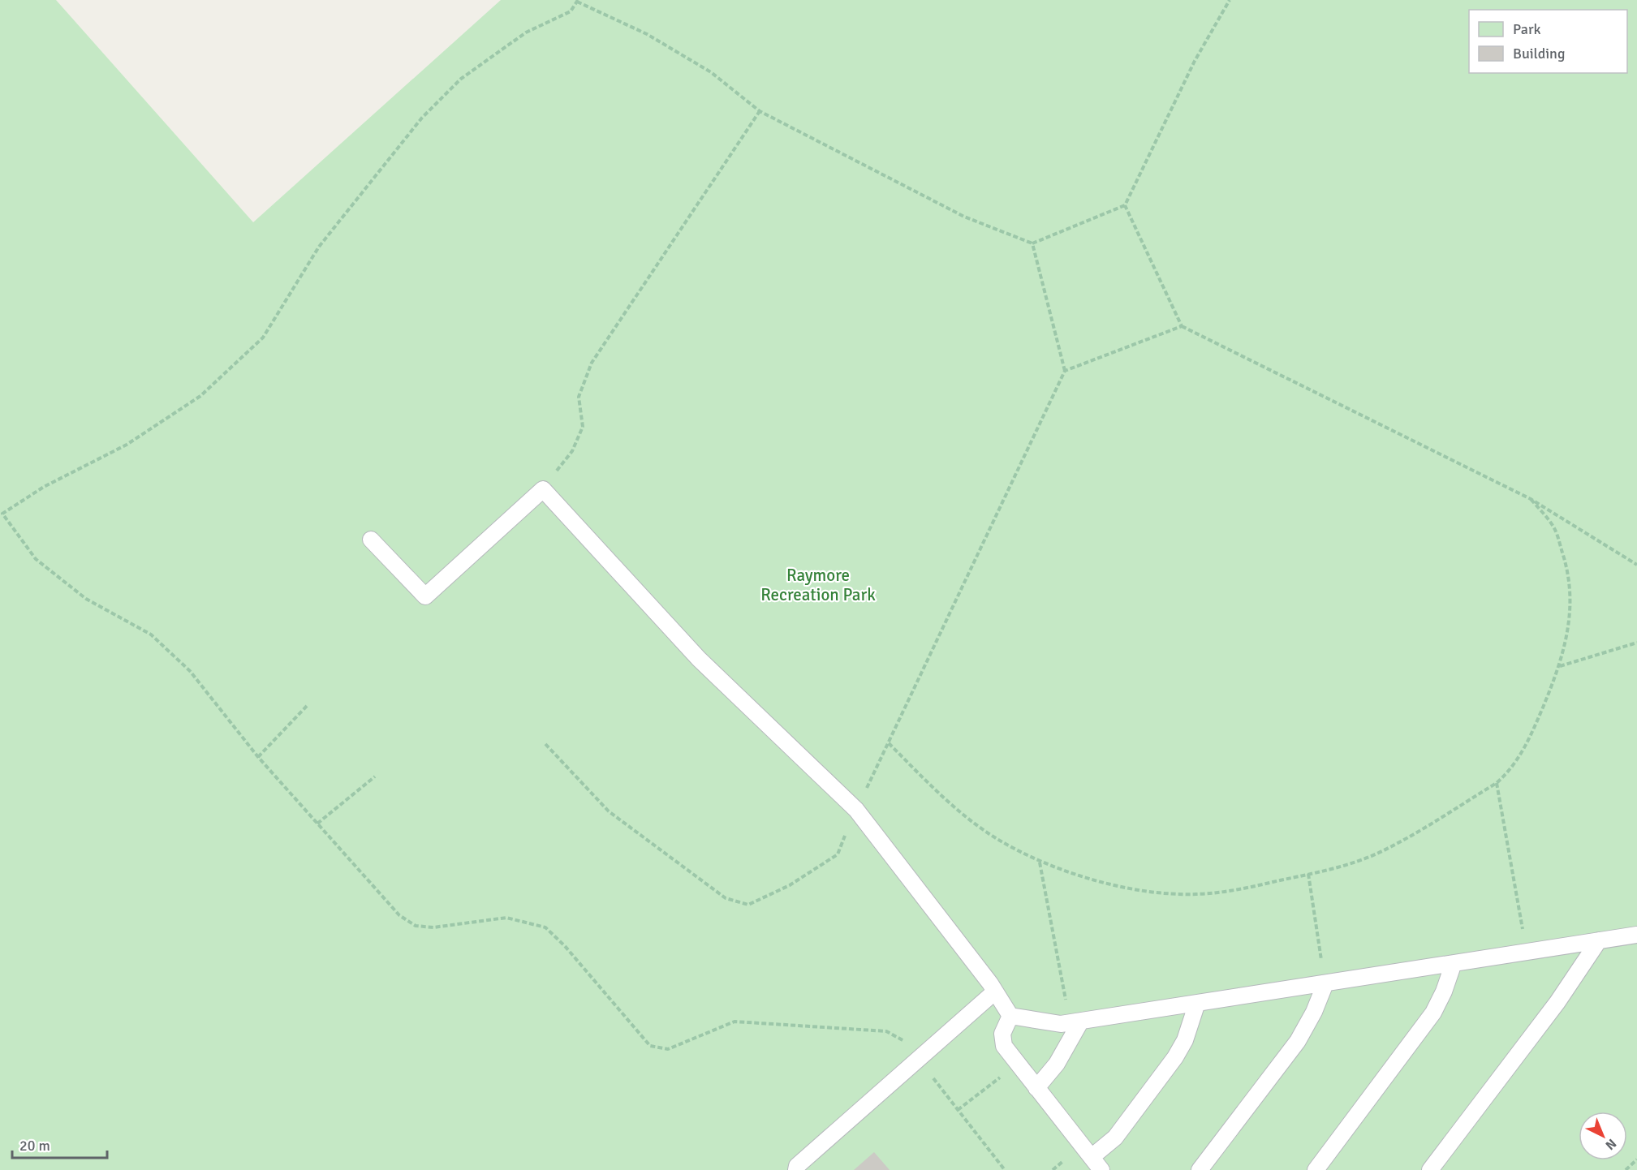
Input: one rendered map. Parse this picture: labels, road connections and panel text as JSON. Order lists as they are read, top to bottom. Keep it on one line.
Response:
{"parks":["Raymore Recreation Park"],"legend":["Park","Building"],"scale_bar":"20 m","north":"bottom right"}
